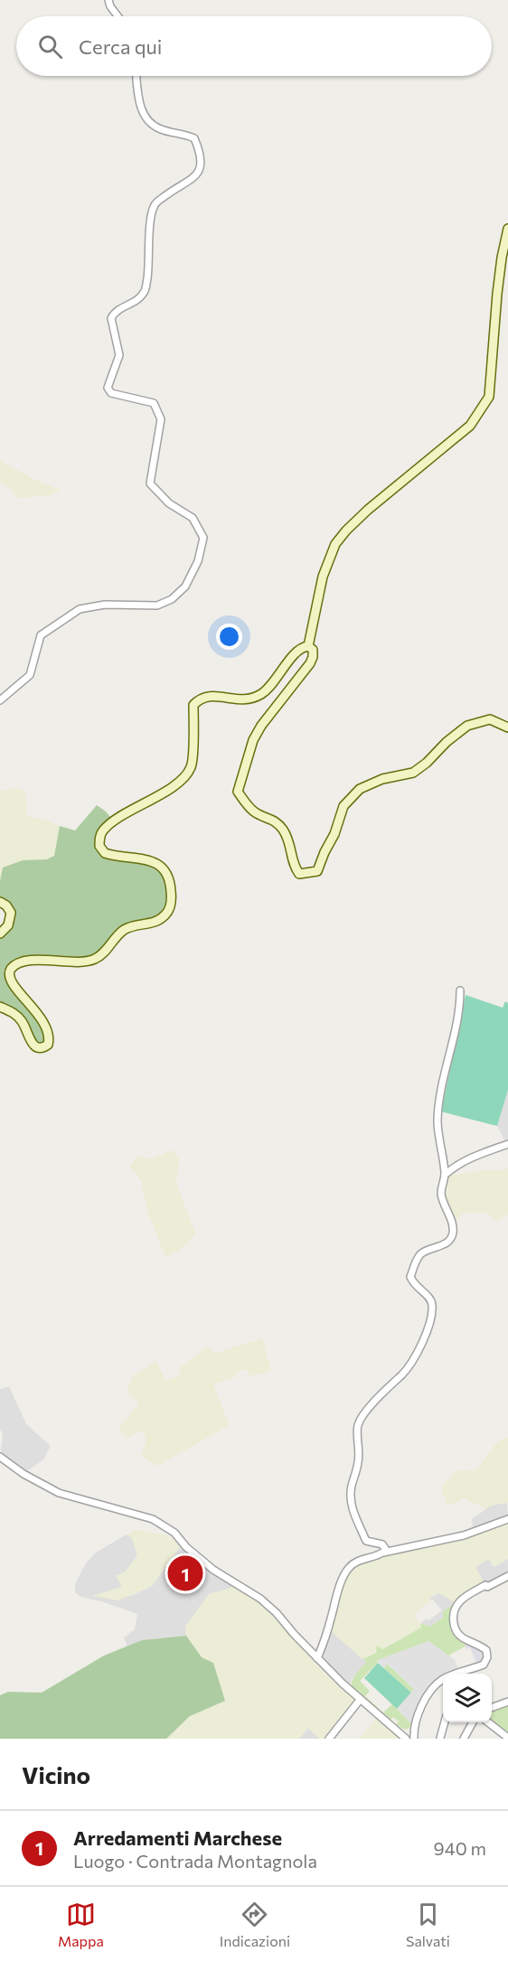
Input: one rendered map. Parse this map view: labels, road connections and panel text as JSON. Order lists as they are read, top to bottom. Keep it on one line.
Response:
{"page":{"search":"Cerca qui","pins":"1","heading":"Vicino","list":[{"mark":"1","name":"Arredamenti Marchese","note":"Luogo · Contrada Montagnola","value":"940 m"}],"nav":["Mappa","Indicazioni","Salvati"]}}
